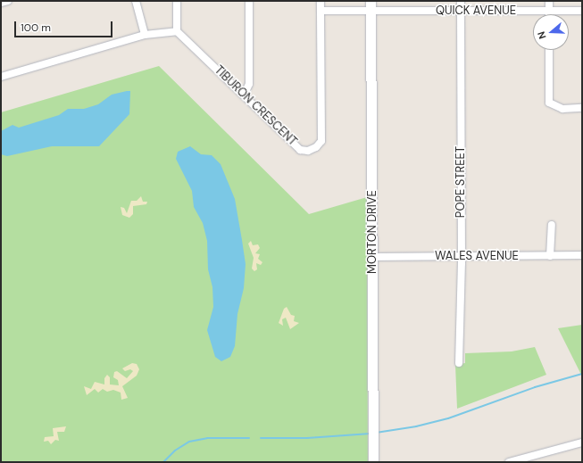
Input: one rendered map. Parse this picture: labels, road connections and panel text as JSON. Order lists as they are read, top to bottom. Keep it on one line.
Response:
{"streets":{"street":["QUICK AVENUE","TIBURON CRESCENT","POPE STREET","MORTON DRIVE","WALES AVENUE"]},"crossings":[["QUICK AVENUE","TIBURON CRESCENT"],["QUICK AVENUE","POPE STREET"],["QUICK AVENUE","MORTON DRIVE"],["POPE STREET","WALES AVENUE"],["MORTON DRIVE","WALES AVENUE"]],"scale_bar":"100 m","north":"left"}
